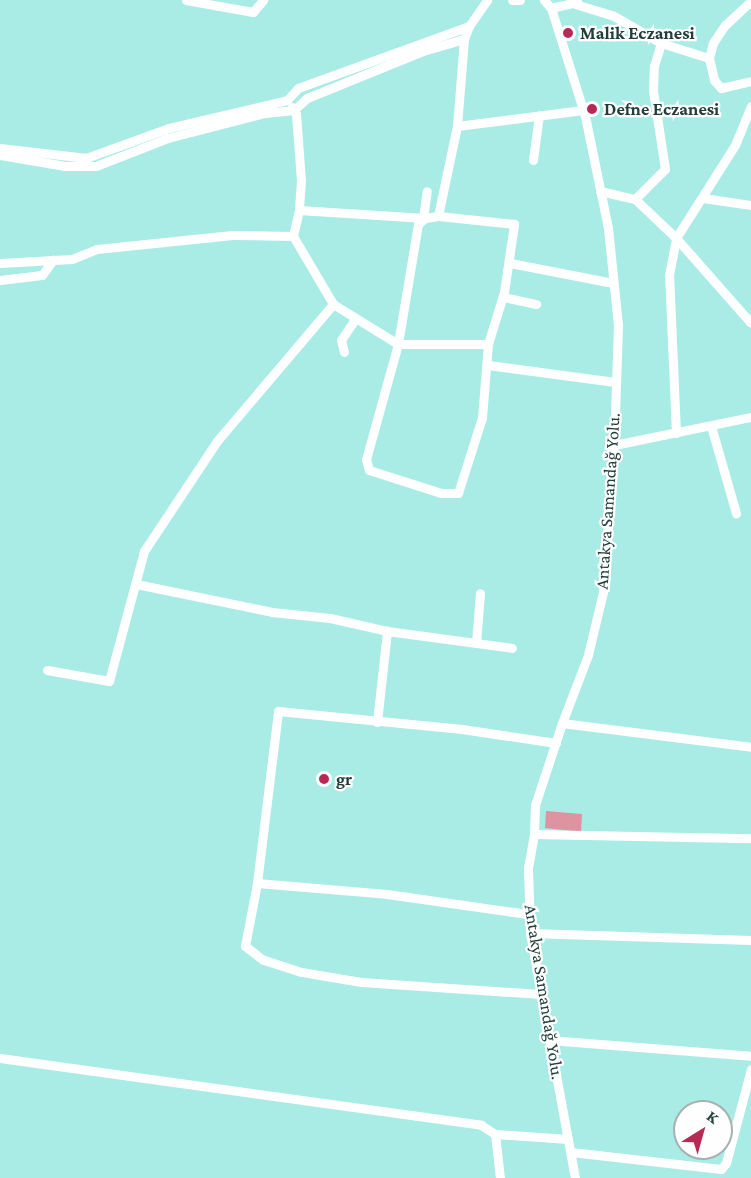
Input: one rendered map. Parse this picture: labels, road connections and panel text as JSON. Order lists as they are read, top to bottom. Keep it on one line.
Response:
{"streets":{"street":["Antakya Samandağ Yolu."]},"places":["Malik Eczanesi","Defne Eczanesi","gr"],"north":"top right"}
